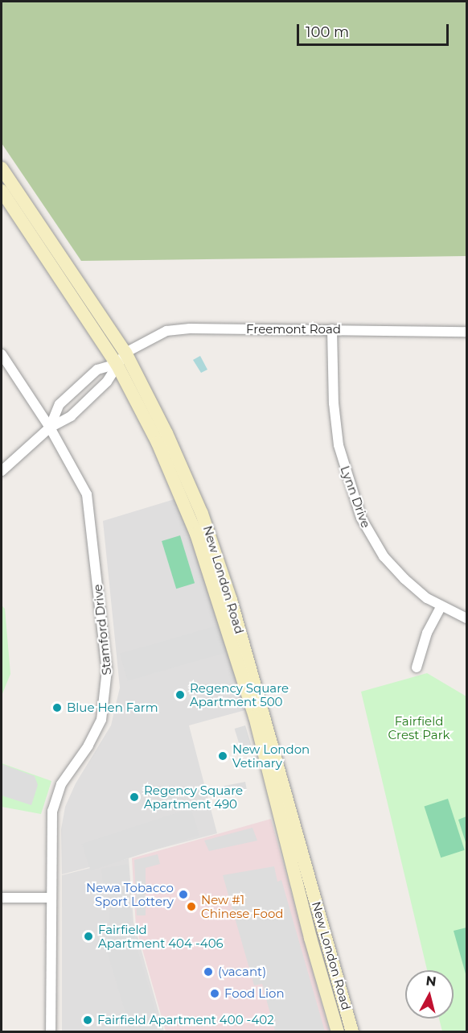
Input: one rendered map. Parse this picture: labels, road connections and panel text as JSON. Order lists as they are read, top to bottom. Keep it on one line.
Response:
{"streets":{"main road":["New London Road"],"street":["Freemont Road","Lynn Drive","Stamford Drive"]},"crossings":[["Freemont Road","Lynn Drive"],["Freemont Road","New London Road"]],"parks":["Fairfield Crest Park"],"places":["Regency Square Apartment 500","Blue Hen Farm","New London Vetinary","Regency Square Apartment 490","Newa Tobacco Sport Lottery","New #1 Chinese Food","Fairfield Apartment 404 -406","(vacant)","Food Lion","Fairfield Apartment 400 -402"],"scale_bar":"100 m","north":"top"}
